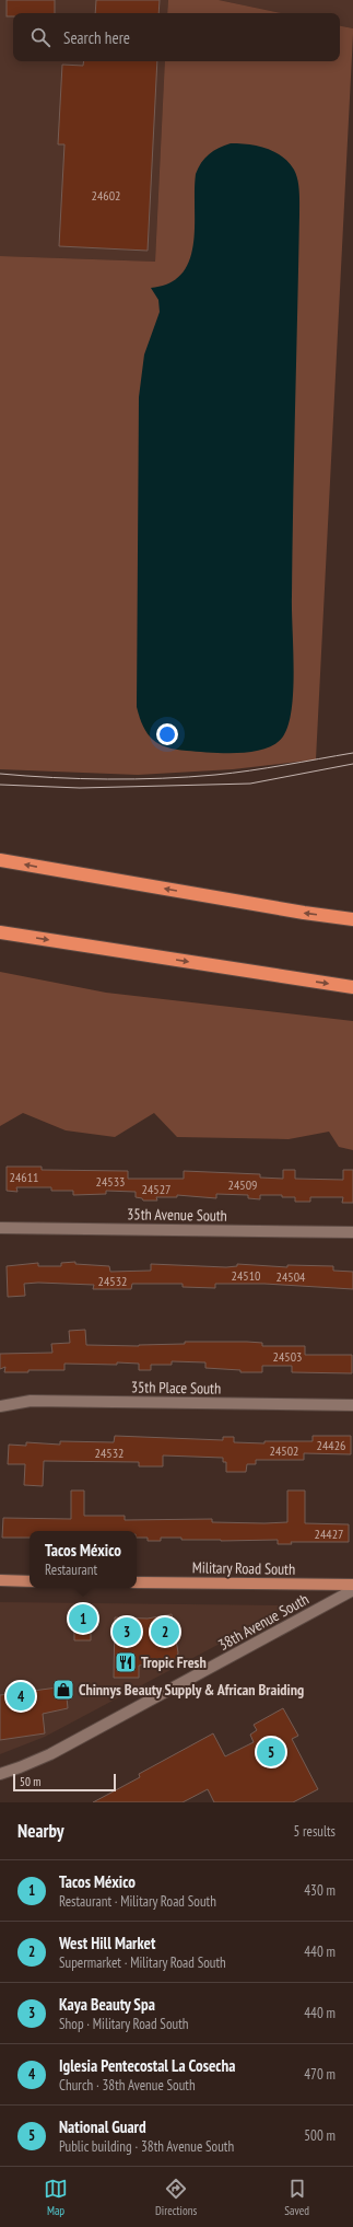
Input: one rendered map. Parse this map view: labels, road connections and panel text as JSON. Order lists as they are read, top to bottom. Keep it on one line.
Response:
{"streets":{"main road":["Military Road South"],"street":["35th Avenue South","35th Place South","38th Avenue South"]},"places":{"restaurant":["Tropic Fresh"],"shop":["Chinnys Beauty Supply & African Braiding"]},"house_numbers":["24602","24611","24533","24509","24527","24510","24504","24532","24503","24426","24502","24532","24427"],"scale_bar":"50 m","page":{"search":"Search here","popup":["Tacos México","Restaurant"],"pins":["1","2","3","4","5"],"scale":"50 m","heading":["Nearby","5 results"],"list":[{"mark":"1","name":"Tacos México","note":"Restaurant · Military Road South","value":"430 m"},{"mark":"2","name":"West Hill Market","note":"Supermarket · Military Road South","value":"440 m"},{"mark":"3","name":"Kaya Beauty Spa","note":"Shop · Military Road South","value":"440 m"},{"mark":"4","name":"Iglesia Pentecostal La Cosecha","note":"Church · 38th Avenue South","value":"470 m"},{"mark":"5","name":"National Guard","note":"Public building · 38th Avenue South","value":"500 m"}],"nav":["Map","Directions","Saved"]}}
